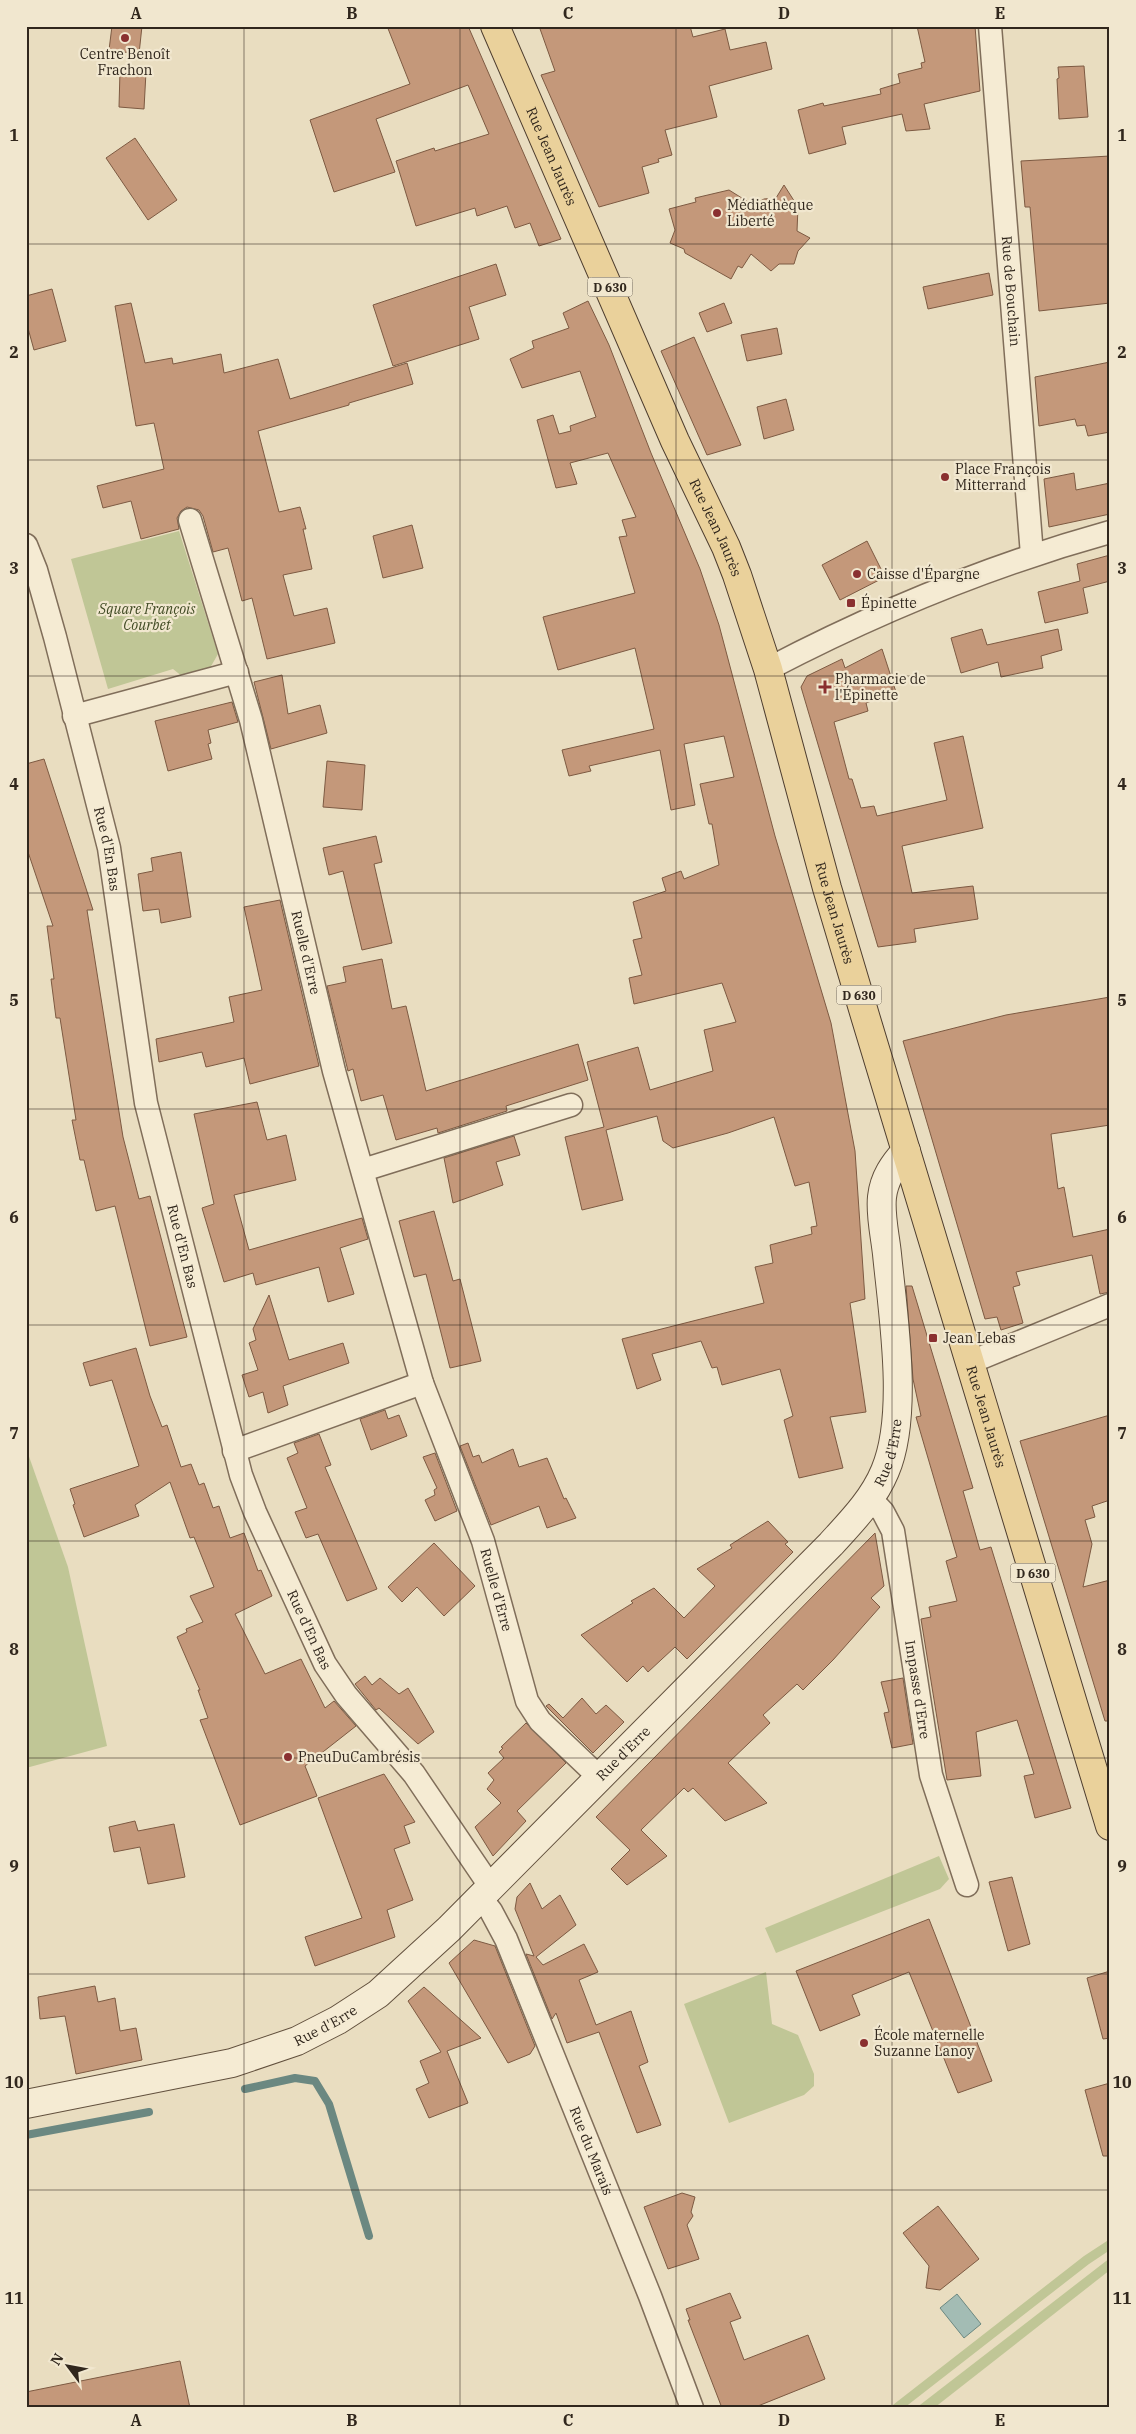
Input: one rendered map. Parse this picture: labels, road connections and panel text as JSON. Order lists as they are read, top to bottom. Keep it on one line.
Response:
{"streets":{"main road":["Rue Jean Jaurès","D 630"],"street":["Rue de Bouchain","Rue d'En Bas","Ruelle d'Erre","Rue d'Erre","Impasse d'Erre","Rue du Marais"]},"crossings":[["Rue Jean Jaurès","Rue d'Erre"],["Rue d'En Bas","Rue d'Erre"],["Rue d'En Bas","Rue du Marais"],["Ruelle d'Erre","Rue d'Erre"],["Rue d'Erre","Impasse d'Erre"],["Rue d'Erre","Rue du Marais"]],"parks":["Square François Courbet"],"places":{"other":["Centre Benoît Frachon","Médiathèque Liberté","Place François Mitterrand","Caisse d'Épargne","PneuDuCambrésis","École maternelle Suzanne Lanoy"],"transit":["Épinette","Jean Lebas"],"health":["Pharmacie de l'Épinette"]},"north":"top left","grid":{"columns":["A","B","C","D","E"],"rows":["1","2","3","4","5","6","7","8","9","10","11"]}}
